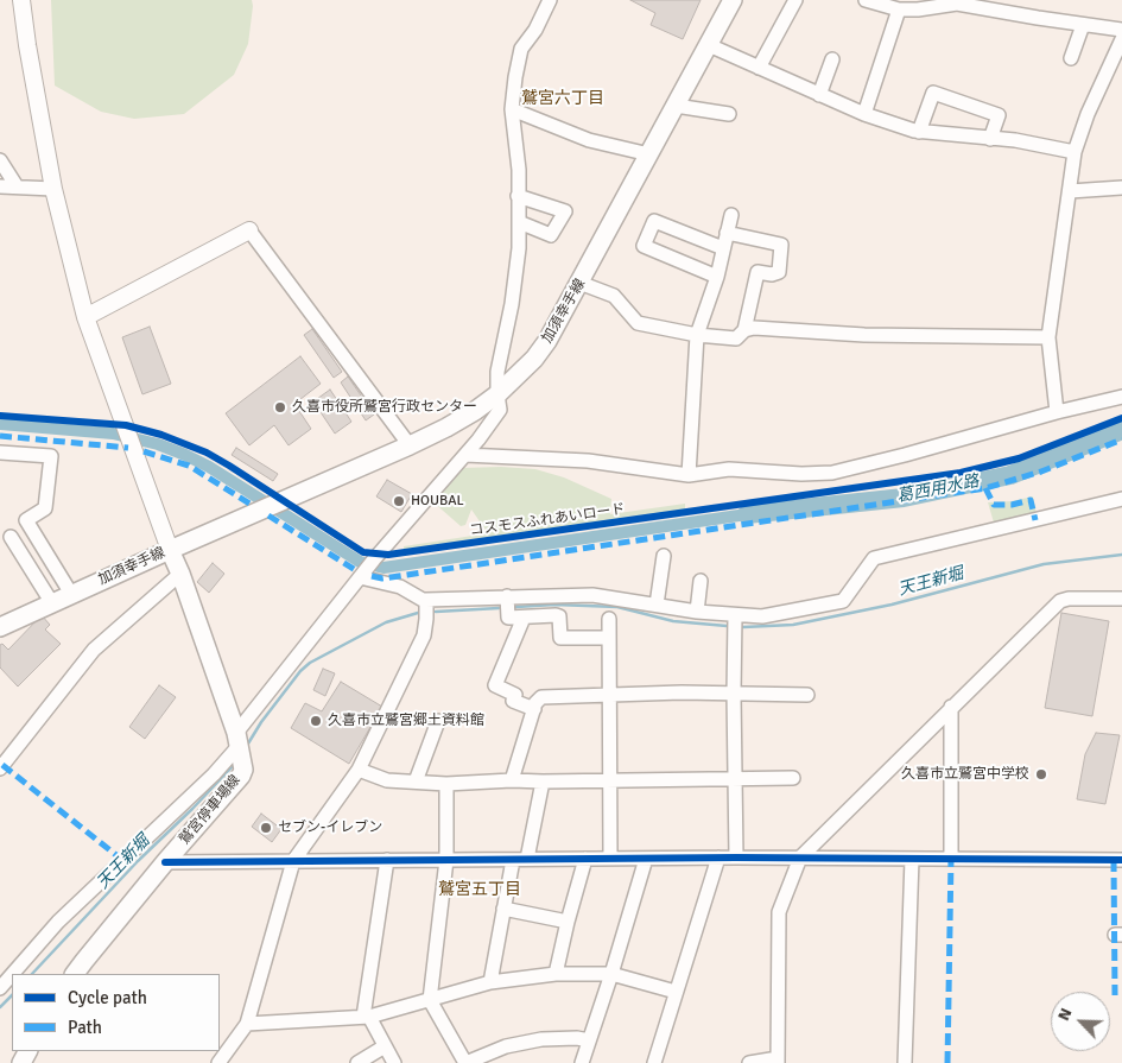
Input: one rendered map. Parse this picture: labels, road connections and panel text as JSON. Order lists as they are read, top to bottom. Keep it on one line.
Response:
{"streets":{"main road":["加須幸手線","鷲宮停車場線"],"cycle path":["コスモスふれあいロード"]},"crossings":[["加須幸手線","鷲宮停車場線"]],"districts":["鷲宮六丁目","鷲宮五丁目"],"water":["葛西用水路","天王新堀"],"places":["久喜市役所鷲宮行政センター","HOUBAL","久喜市立鷲宮郷土資料館","久喜市立鷲宮中学校","セブン-イレブン"],"legend":["Cycle path","Path"],"north":"top left"}
